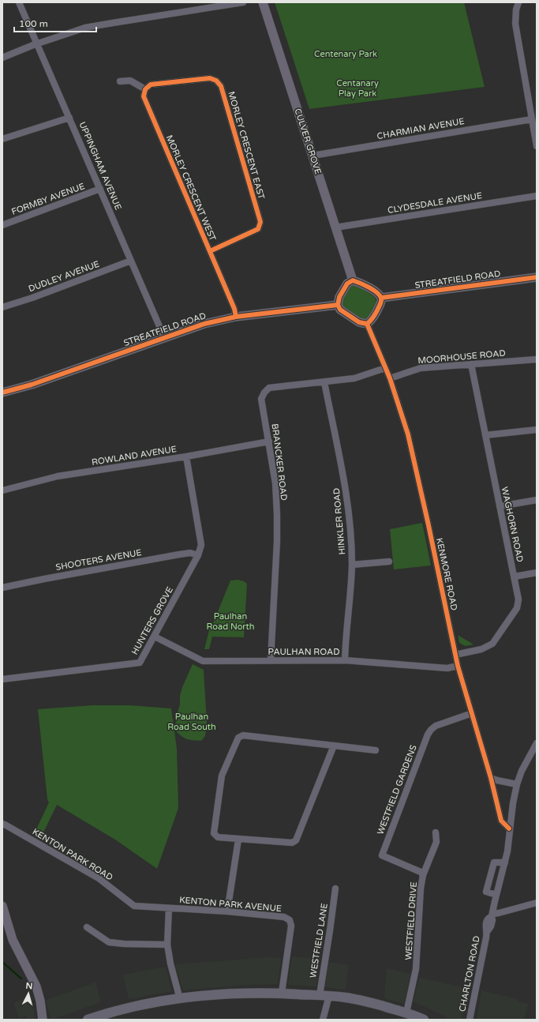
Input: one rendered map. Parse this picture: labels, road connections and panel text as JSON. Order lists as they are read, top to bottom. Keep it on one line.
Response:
{"streets":{"street":["CHARMIAN AVENUE","CULVER GROVE","MORLEY CRESCENT EAST","UPPINGHAM AVENUE","MORLEY CRESCENT WEST","FORMBY AVENUE","CLYDESDALE AVENUE","DUDLEY AVENUE","STREATFIELD ROAD","MOORHOUSE ROAD","ROWLAND AVENUE","BRANCKER ROAD","HINKLER ROAD","WAGHORN ROAD","SHOOTERS AVENUE","KENMORE ROAD","HUNTERS GROVE","PAULHAN ROAD","WESTFIELD GARDENS","KENTON PARK ROAD","KENTON PARK AVENUE","WESTFIELD DRIVE","WESTFIELD LANE","CHARLTON ROAD"]},"crossings":[["CHARMIAN AVENUE","CULVER GROVE"],["CULVER GROVE","CLYDESDALE AVENUE"],["CULVER GROVE","STREATFIELD ROAD"],["CULVER GROVE","KENMORE ROAD"],["MORLEY CRESCENT EAST","MORLEY CRESCENT WEST"],["UPPINGHAM AVENUE","FORMBY AVENUE"],["UPPINGHAM AVENUE","DUDLEY AVENUE"],["UPPINGHAM AVENUE","STREATFIELD ROAD"],["MORLEY CRESCENT WEST","STREATFIELD ROAD"],["STREATFIELD ROAD","KENMORE ROAD"],["MOORHOUSE ROAD","WAGHORN ROAD"],["MOORHOUSE ROAD","KENMORE ROAD"],["ROWLAND AVENUE","BRANCKER ROAD"],["ROWLAND AVENUE","HUNTERS GROVE"],["BRANCKER ROAD","HINKLER ROAD"],["BRANCKER ROAD","KENMORE ROAD"],["BRANCKER ROAD","PAULHAN ROAD"],["HINKLER ROAD","PAULHAN ROAD"],["WAGHORN ROAD","KENMORE ROAD"],["SHOOTERS AVENUE","HUNTERS GROVE"],["KENMORE ROAD","PAULHAN ROAD"],["KENMORE ROAD","WESTFIELD GARDENS"],["KENMORE ROAD","CHARLTON ROAD"],["HUNTERS GROVE","PAULHAN ROAD"],["WESTFIELD GARDENS","WESTFIELD DRIVE"],["KENTON PARK ROAD","KENTON PARK AVENUE"]],"parks":["Centenary Park","Centanary Play Park","Paulhan Road North","Paulhan Road South"],"scale_bar":"100 m","north":"top"}
